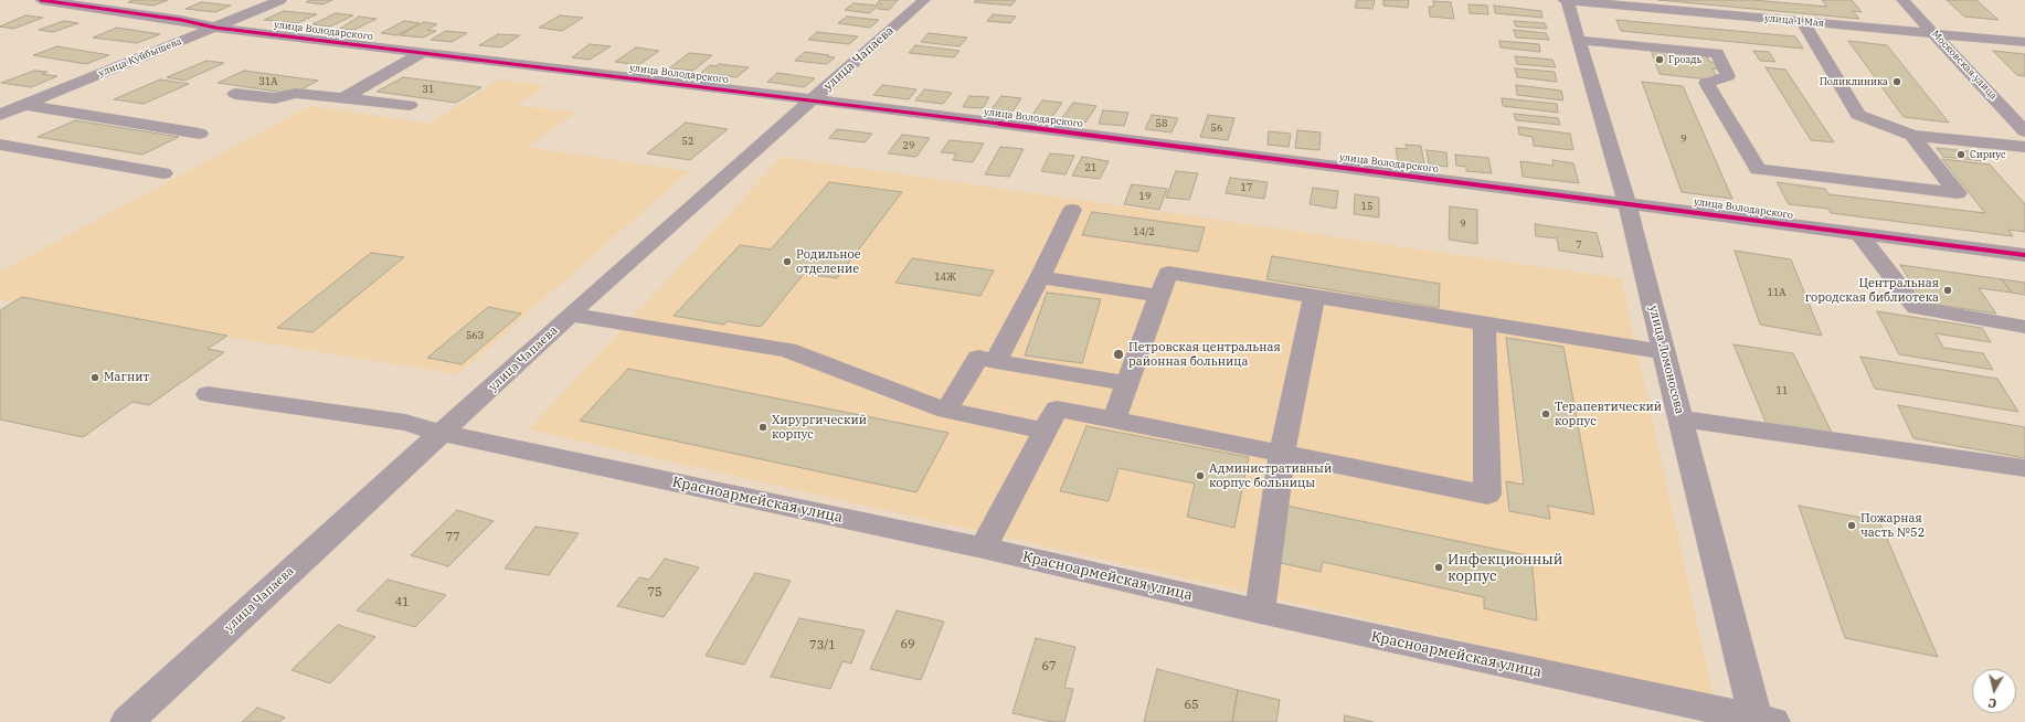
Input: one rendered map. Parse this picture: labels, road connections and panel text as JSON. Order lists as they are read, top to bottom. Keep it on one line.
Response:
{"streets":{"street":["улица 1 Мая","улица Володарского","улица Куйбышева","улица Чапаева","Московская улица","улица Ломоносова","Красноармейская улица"]},"crossings":[["улица 1 Мая","Московская улица"],["улица 1 Мая","улица Ломоносова"],["улица Володарского","улица Куйбышева"],["улица Володарского","улица Чапаева"],["улица Володарского","улица Ломоносова"],["улица Чапаева","Красноармейская улица"],["улица Ломоносова","Красноармейская улица"]],"places":["Гроздь","Поликлиника","Сириус","Родильное отделение","Центральная городская библиотека","Петровская центральная районная больница","Магнит","Терапевтический корпус","Хирургический корпус","Административный корпус больницы","Пожарная часть №52","Инфекционный корпус"],"house_numbers":["31А","31","58","56","9","52","29","21","17","19","15","9","14/2","7","14Ж","11А","56З","11","77","75","41","69","73/1","67","65"],"north":"bottom"}
